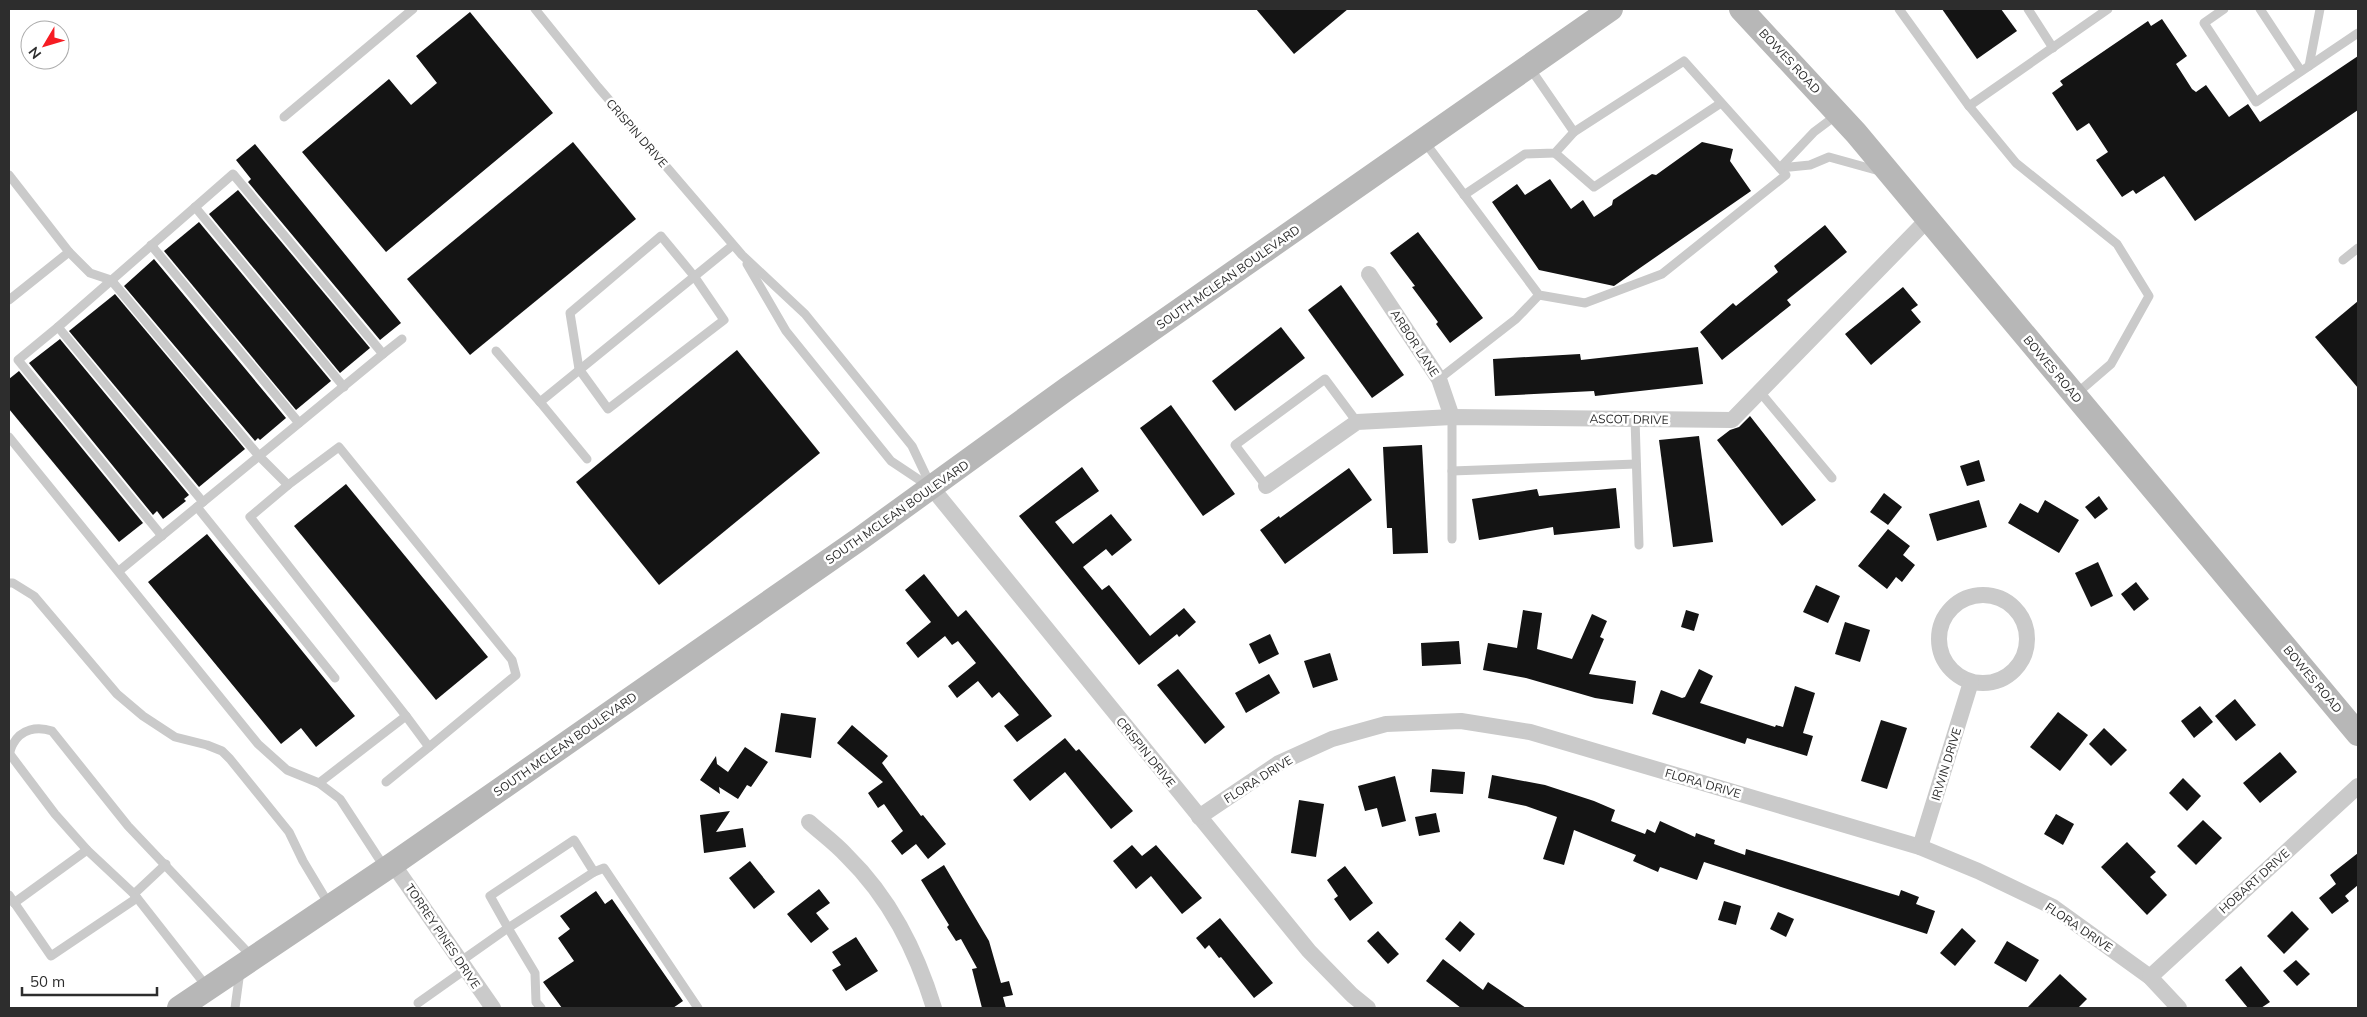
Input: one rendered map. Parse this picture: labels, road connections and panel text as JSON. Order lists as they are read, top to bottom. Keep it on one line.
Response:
{"streets":{"main road":["BOWES ROAD","SOUTH MCLEAN BOULEVARD"],"street":["CRISPIN DRIVE","ARBOR LANE","ASCOT DRIVE","IRWIN DRIVE","FLORA DRIVE","HOBART DRIVE","TORREY PINES DRIVE"]},"crossings":[["BOWES ROAD","ASCOT DRIVE"],["CRISPIN DRIVE","SOUTH MCLEAN BOULEVARD"],["CRISPIN DRIVE","FLORA DRIVE"],["SOUTH MCLEAN BOULEVARD","TORREY PINES DRIVE"],["ARBOR LANE","ASCOT DRIVE"],["IRWIN DRIVE","FLORA DRIVE"],["FLORA DRIVE","HOBART DRIVE"]],"scale_bar":"50 m","north":"bottom left"}
